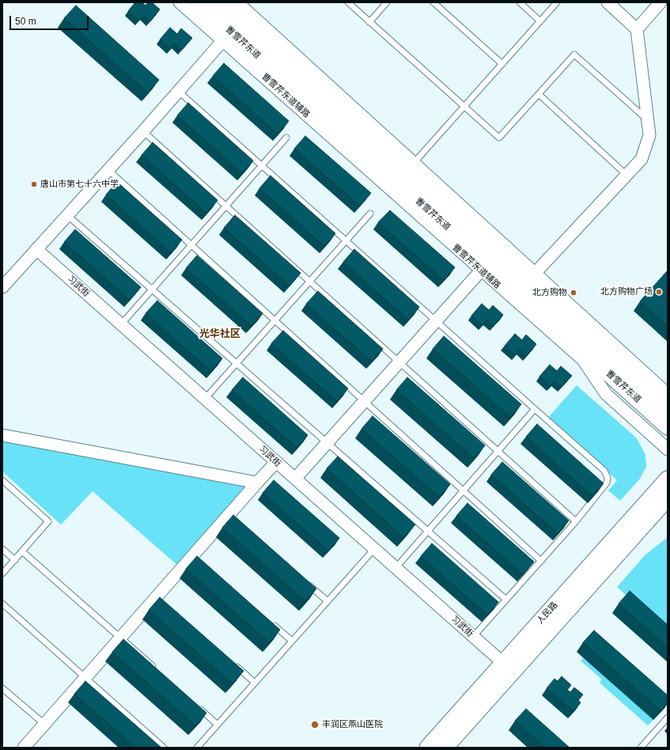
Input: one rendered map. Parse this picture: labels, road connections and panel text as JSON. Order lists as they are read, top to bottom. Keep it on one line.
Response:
{"streets":{"main road":["曹雪芹东道","人民路"],"street":["曹雪芹东道辅路","习武街"]},"crossings":[["习武街","人民路"]],"districts":["光华社区"],"places":["唐山市第七十六中学","北方购物广场","北方购物","丰润区燕山医院"],"scale_bar":"50 m"}
